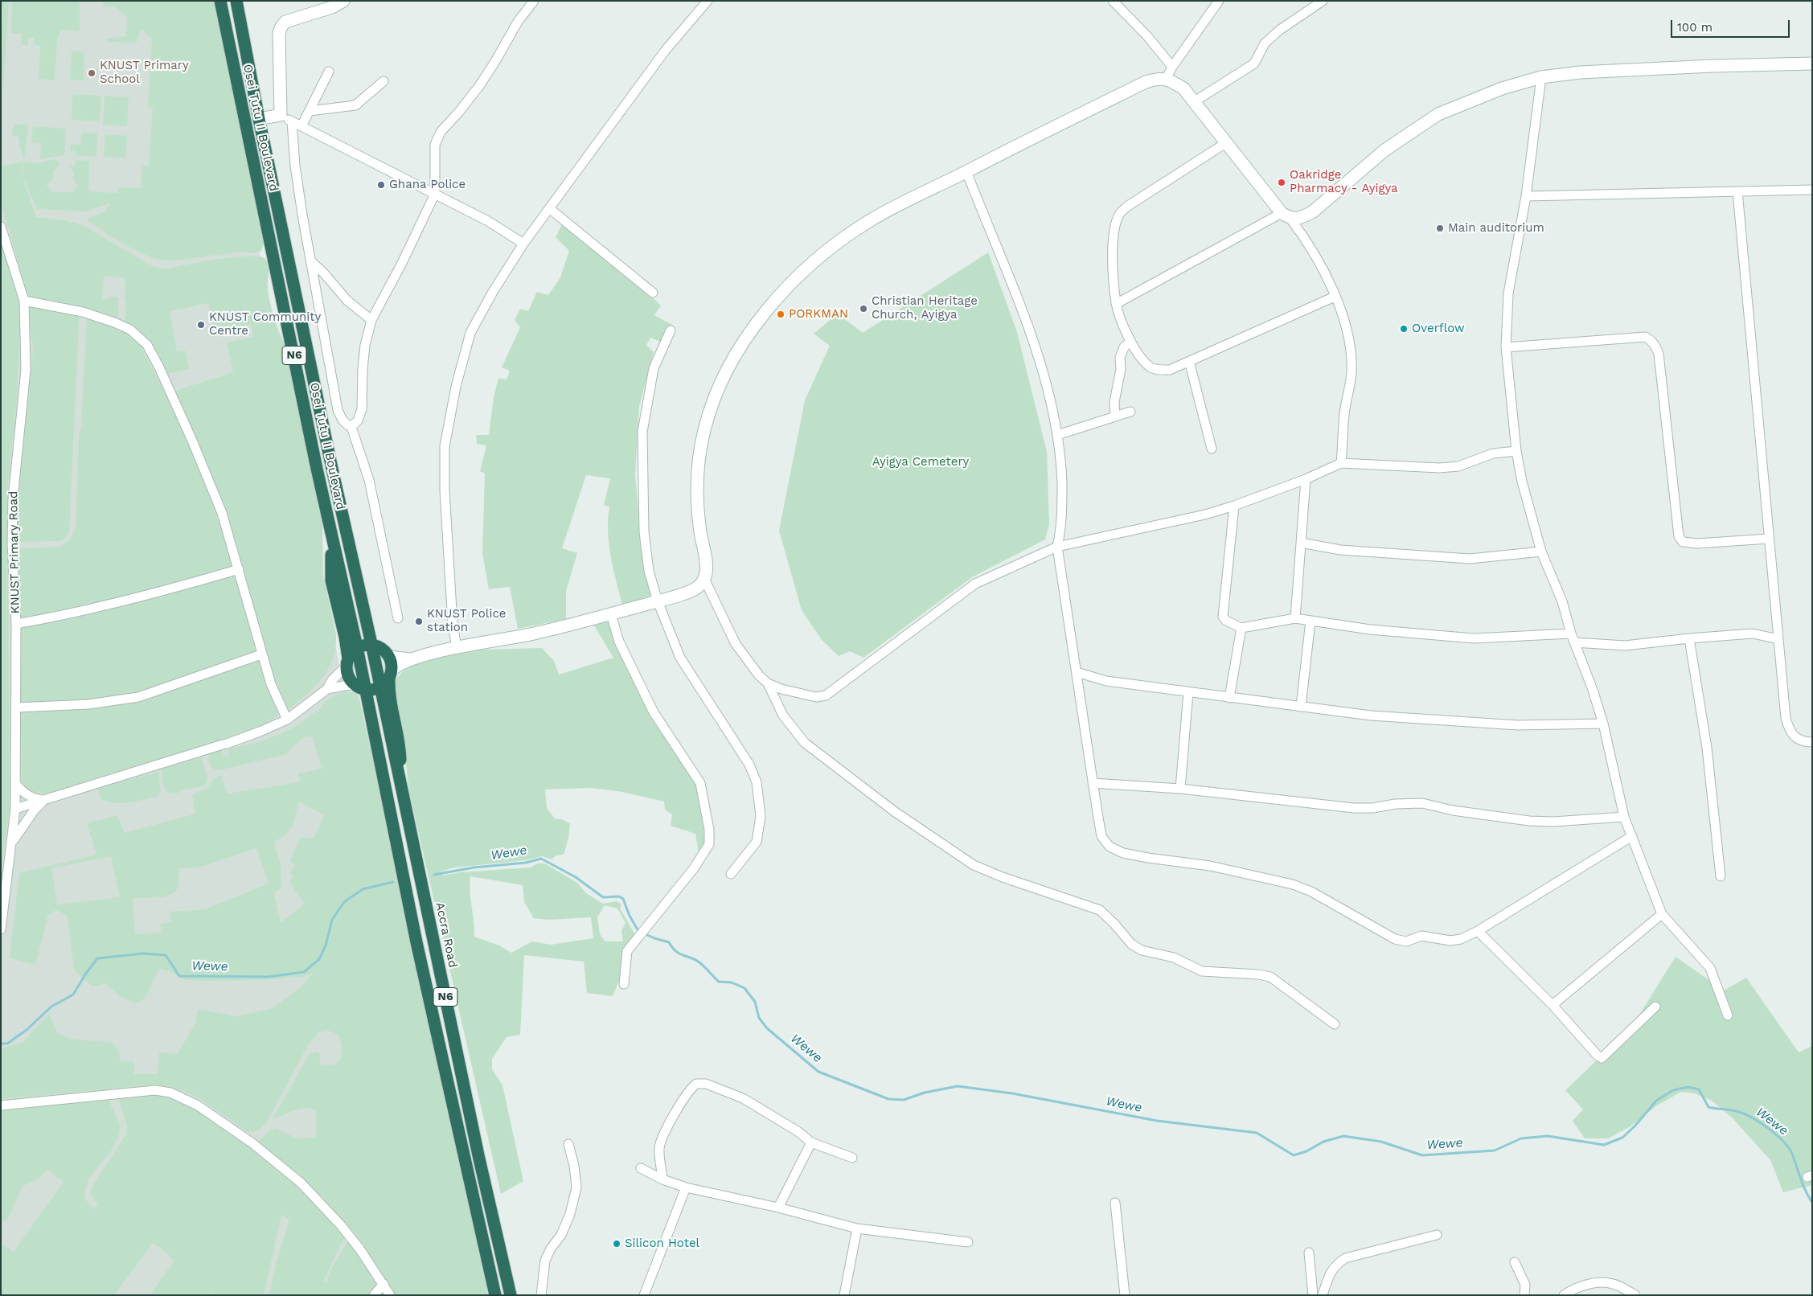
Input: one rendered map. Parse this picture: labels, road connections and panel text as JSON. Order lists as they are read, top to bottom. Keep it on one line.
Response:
{"streets":{"highway":["Osei Tutu II Boulevard","N6","Accra Road"],"street":["KNUST Primary Road"]},"crossings":[["Osei Tutu II Boulevard","N6"],["Osei Tutu II Boulevard","Accra Road"]],"water":["Wewe"],"parks":["Ayigya Cemetery"],"places":["KNUST Primary School","Oakridge Pharmacy - Ayigya","Ghana Police","Main auditorium","Christian Heritage Church, Ayigya","PORKMAN","KNUST Community Centre","Overflow","KNUST Police station","Silicon Hotel"],"scale_bar":"100 m"}
